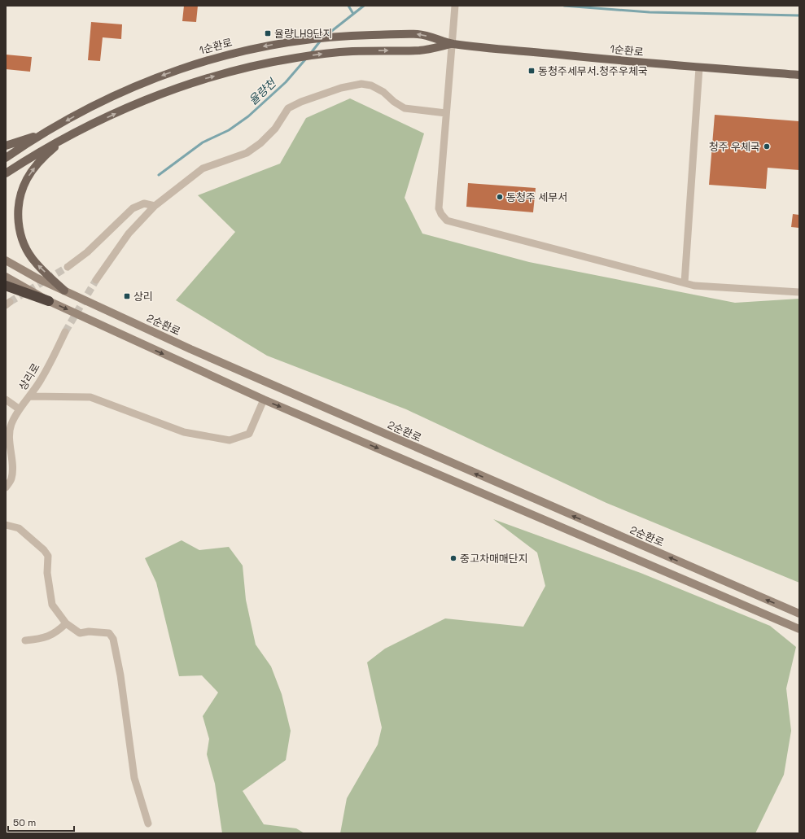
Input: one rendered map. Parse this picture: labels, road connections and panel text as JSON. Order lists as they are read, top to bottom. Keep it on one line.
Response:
{"streets":{"main road":["1순환로"],"street":["2순환로","상리로"]},"water":["율량천"],"places":{"transit":["율량LH9단지","동청주세무서.청주우체국","상리"],"other":["청주 우체국","동청주 세무서","중고차매매단지"]},"scale_bar":"50 m"}
